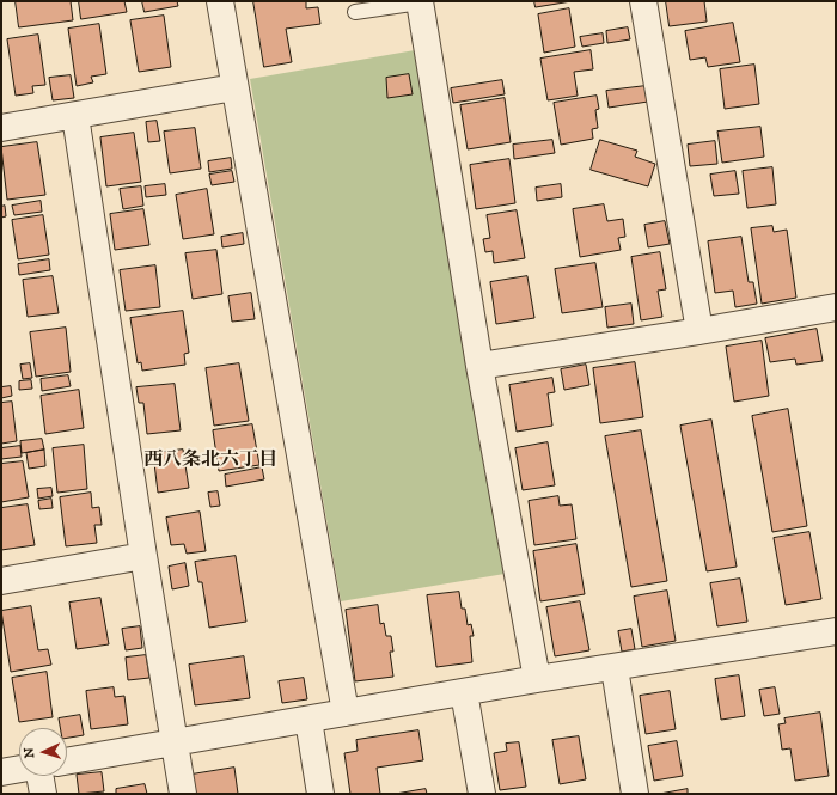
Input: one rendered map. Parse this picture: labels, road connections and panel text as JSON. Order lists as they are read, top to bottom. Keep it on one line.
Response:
{"districts":["西八条北六丁目"],"north":"left"}
